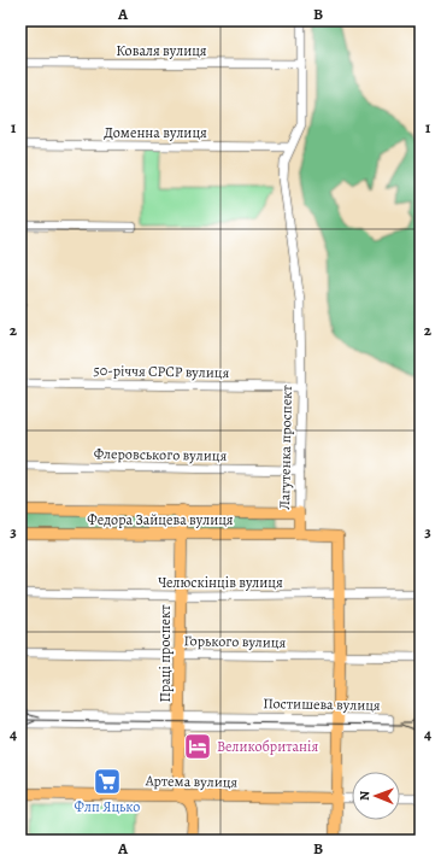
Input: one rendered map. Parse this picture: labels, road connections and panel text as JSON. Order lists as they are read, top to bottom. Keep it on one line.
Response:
{"streets":{"main road":["Лагутенка проспект","Федора Зайцева вулиця","Праці проспект","Артема вулиця"],"street":["Коваля вулиця","Доменна вулиця","50-річчя СРСР вулиця","Флеровського вулиця","Челюскінців вулиця","Горького вулиця","Постишева вулиця"]},"crossings":[["Коваля вулиця","Лагутенка проспект"],["Доменна вулиця","Лагутенка проспект"],["50-річчя СРСР вулиця","Лагутенка проспект"],["Лагутенка проспект","Флеровського вулиця"],["Лагутенка проспект","Федора Зайцева вулиця"],["Федора Зайцева вулиця","Праці проспект"],["Челюскінців вулиця","Праці проспект"],["Горького вулиця","Праці проспект"],["Праці проспект","Постишева вулиця"],["Праці проспект","Артема вулиця"]],"places":{"hotel":["Великобританія"],"supermarket":["Флп Яцько"]},"north":"left","grid":{"columns":["A","B"],"rows":["1","2","3","4"]}}
